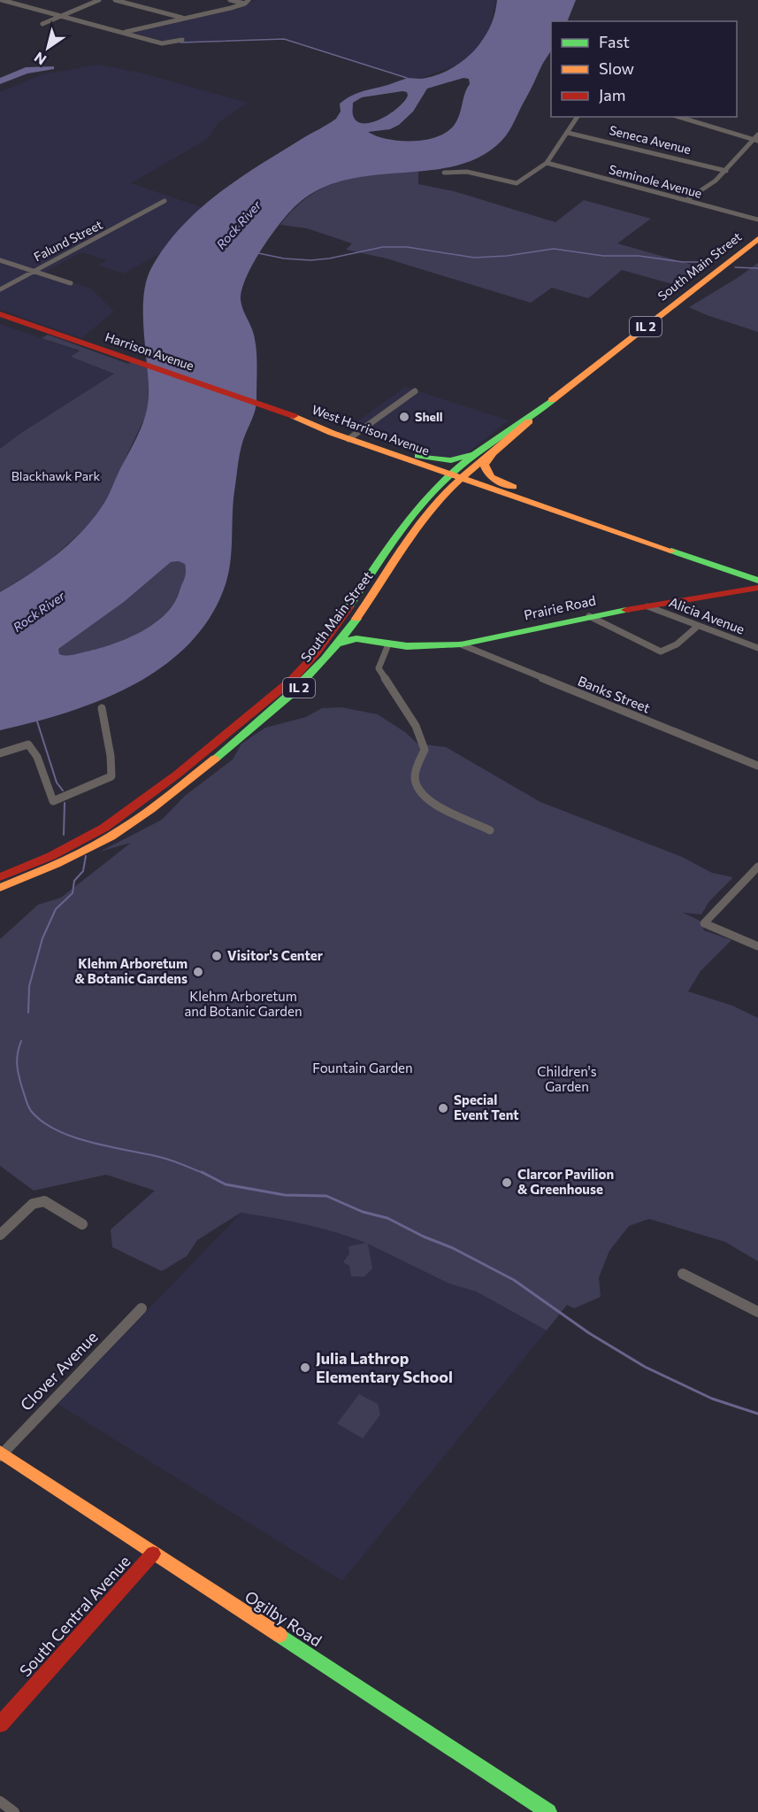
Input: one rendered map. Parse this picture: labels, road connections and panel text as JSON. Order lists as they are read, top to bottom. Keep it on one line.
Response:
{"streets":{"main road":["South Main Street","IL 2","Harrison Avenue","West Harrison Avenue","Prairie Road","South Central Avenue","Ogilby Road"],"street":["Seneca Avenue","Seminole Avenue","Falund Street","Alicia Avenue","Banks Street","Clover Avenue"]},"crossings":[["South Main Street","West Harrison Avenue"],["South Main Street","Prairie Road"],["Harrison Avenue","West Harrison Avenue"],["Prairie Road","Alicia Avenue"],["Prairie Road","Banks Street"],["Clover Avenue","Ogilby Road"],["South Central Avenue","Ogilby Road"]],"water":["Rock River"],"parks":["Blackhawk Park","Klehm Arboretum and Botanic Garden","Fountain Garden","Children's Garden"],"places":["Shell","Visitor's Center","Klehm Arboretum & Botanic Gardens","Special Event Tent","Clarcor Pavilion & Greenhouse","Julia Lathrop Elementary School"],"legend":["Fast","Slow","Jam"],"north":"bottom left"}
